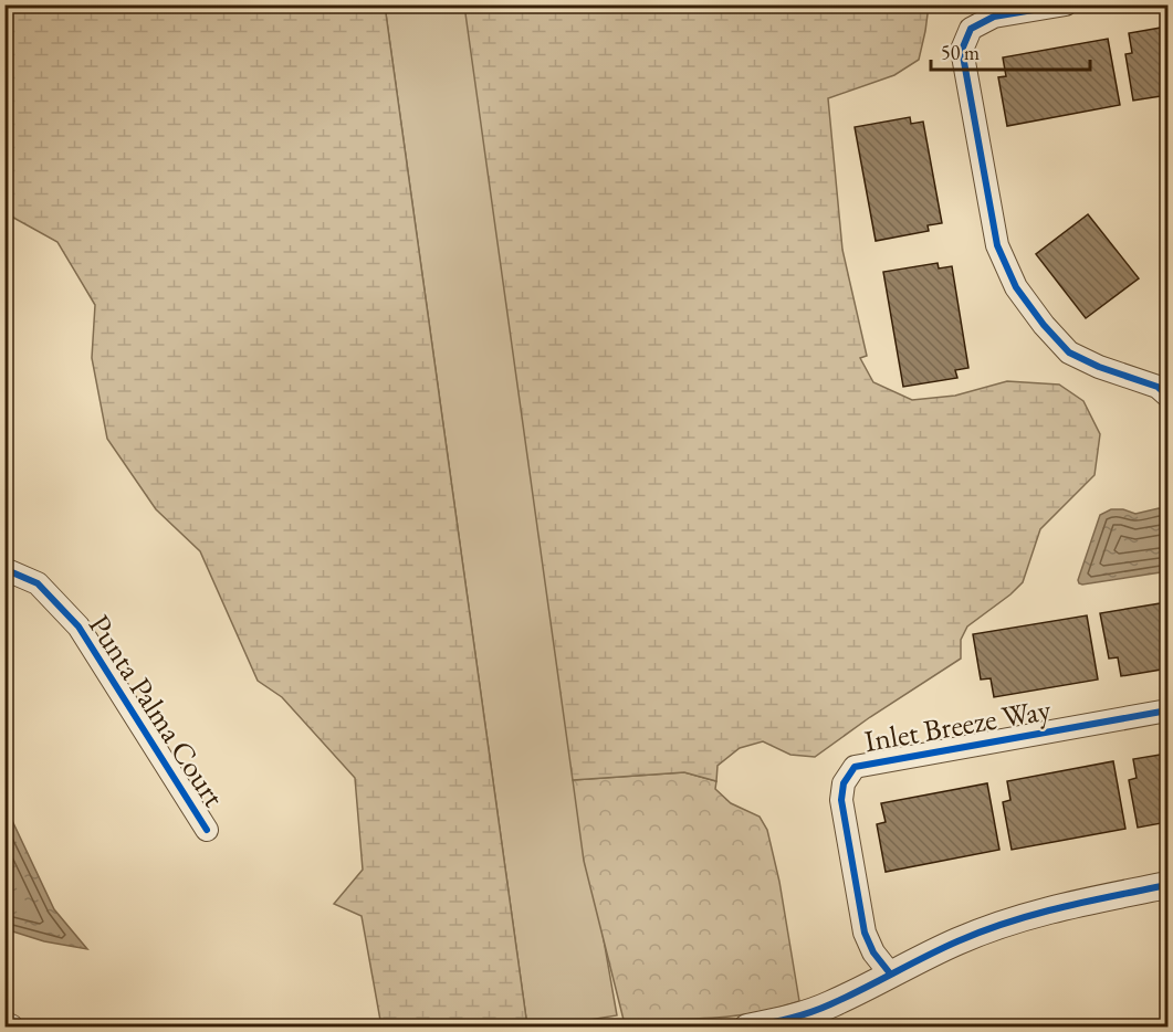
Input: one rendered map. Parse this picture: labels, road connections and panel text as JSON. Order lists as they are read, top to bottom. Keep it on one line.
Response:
{"streets":{"street":["Punta Palma Court","Inlet Breeze Way"]},"scale_bar":"50 m"}
